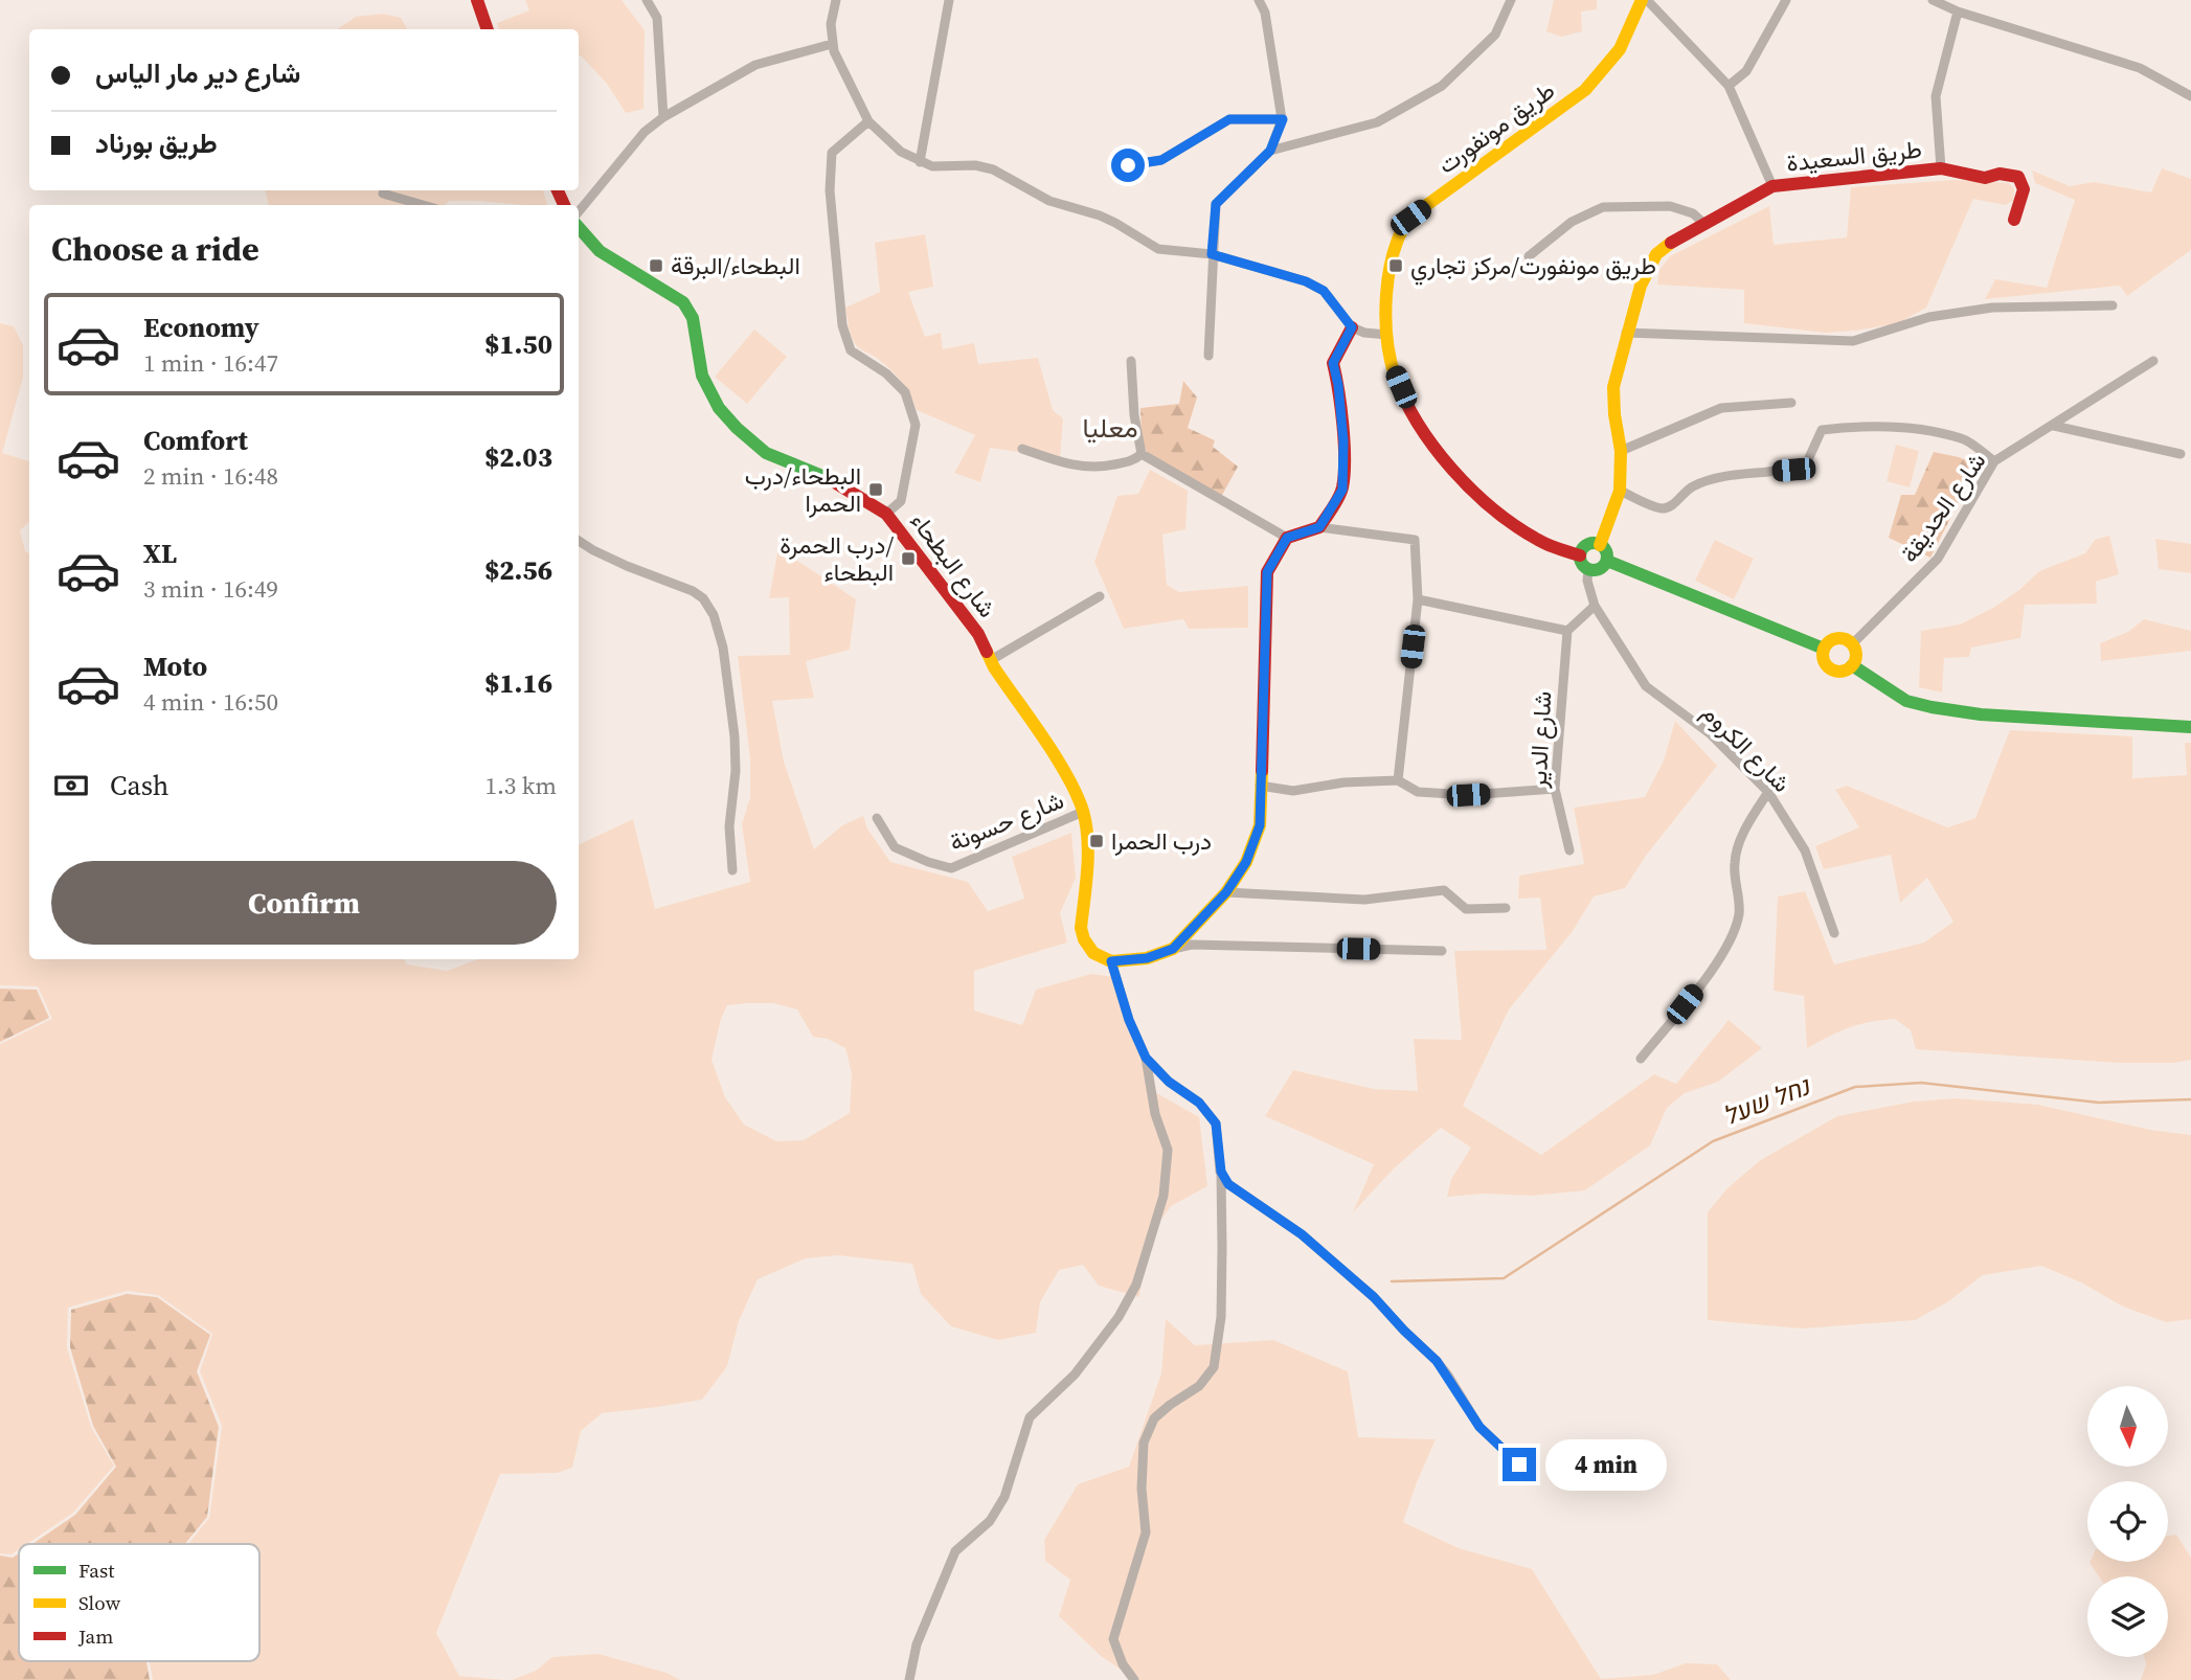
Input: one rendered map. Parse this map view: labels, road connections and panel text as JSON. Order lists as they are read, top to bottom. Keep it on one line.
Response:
{"streets":{"street":["طريق مونفورت","طريق السعيدة","شارع الحديقة","شارع البطحاء","شارع الدير","شارع الكروم","شارع حسونة"]},"crossings":[["طريق مونفورت","طريق السعيدة"],["طريق مونفورت","شارع الكروم"],["طريق السعيدة","شارع الكروم"],["شارع البطحاء","شارع حسونة"]],"districts":["معليا"],"water":["נחל שעל"],"places":{"transit":["البطحاء/البرقة","طريق مونفورت/مركز تجاري","البطحاء/درب الحمرا","درب الحمرة/ البطحاء","درب الحمرا"]},"legend":["Fast","Slow","Jam"],"north":"bottom","page":{"banner":["شارع دير مار الياس","طريق بورناد"],"heading":"Choose a ride","list":[{"name":"Economy","note":"1 min · 16:47","value":"$1.50"},{"name":"Comfort","note":"2 min · 16:48","value":"$2.03"},{"name":"XL","note":"3 min · 16:49","value":"$2.56"},{"name":"Moto","note":"4 min · 16:50","value":"$1.16"}],"pay":["Cash","1.3 km"],"buttons":"Confirm","bubble":"4 min"}}
